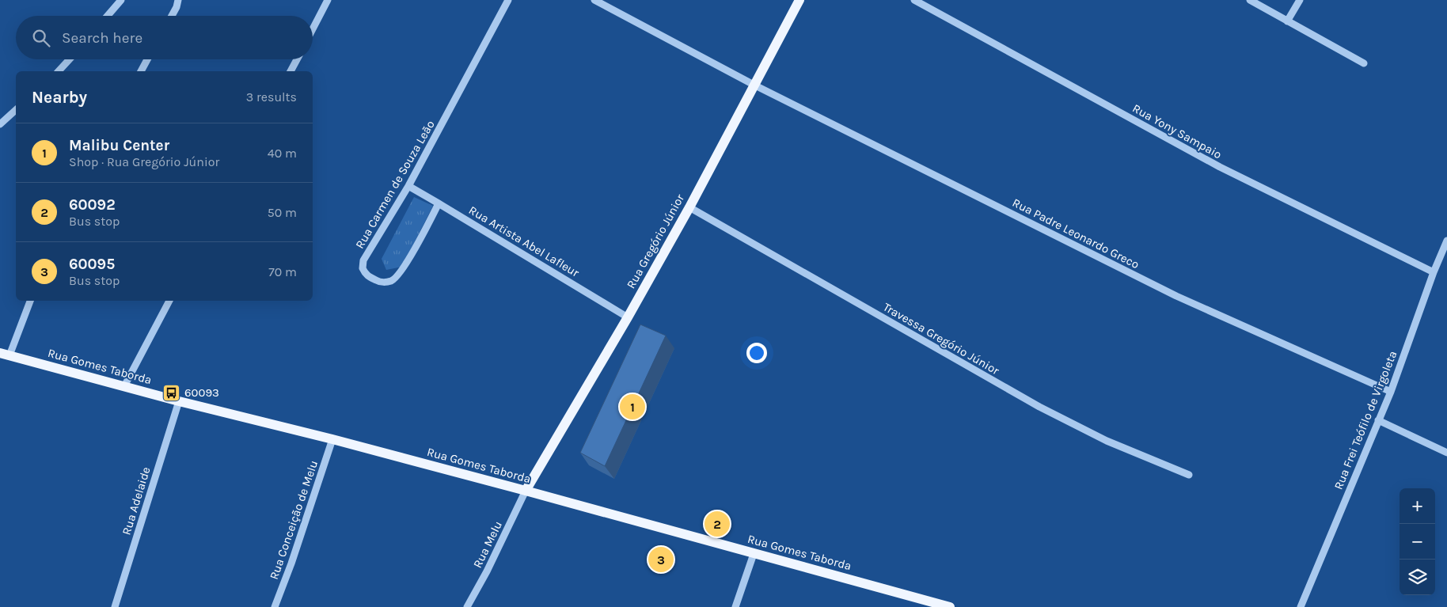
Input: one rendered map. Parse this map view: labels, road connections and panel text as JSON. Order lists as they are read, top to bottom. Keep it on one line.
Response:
{"streets":{"main road":["Rua Gregório Júnior","Rua Gomes Taborda"],"street":["Rua Yony Sampaio","Rua Carmen de Souza Leão","Rua Padre Leonardo Greco","Rua Artista Abel Lafleur","Travessa Gregório Júnior","Rua Frei Teófilo de Virgoleta","Rua Adelaide","Rua Conceição de Melu","Rua Melu"]},"crossings":[["Rua Yony Sampaio","Rua Frei Teófilo de Virgoleta"],["Rua Carmen de Souza Leão","Rua Artista Abel Lafleur"],["Rua Padre Leonardo Greco","Rua Gregório Júnior"],["Rua Padre Leonardo Greco","Rua Frei Teófilo de Virgoleta"],["Rua Artista Abel Lafleur","Rua Gregório Júnior"],["Rua Gregório Júnior","Travessa Gregório Júnior"],["Rua Gregório Júnior","Rua Gomes Taborda"],["Rua Gregório Júnior","Rua Melu"],["Rua Gomes Taborda","Rua Adelaide"],["Rua Gomes Taborda","Rua Conceição de Melu"],["Rua Gomes Taborda","Rua Melu"]],"places":{"bus stop":["60093"]},"page":{"search":"Search here","heading":["Nearby","3 results"],"list":[{"mark":"1","name":"Malibu Center","note":"Shop · Rua Gregório Júnior","value":"40 m"},{"mark":"2","name":"60092","note":"Bus stop","value":"50 m"},{"mark":"3","name":"60095","note":"Bus stop","value":"70 m"}],"pins":["1","2","3"],"map_buttons":["+","−"]}}
